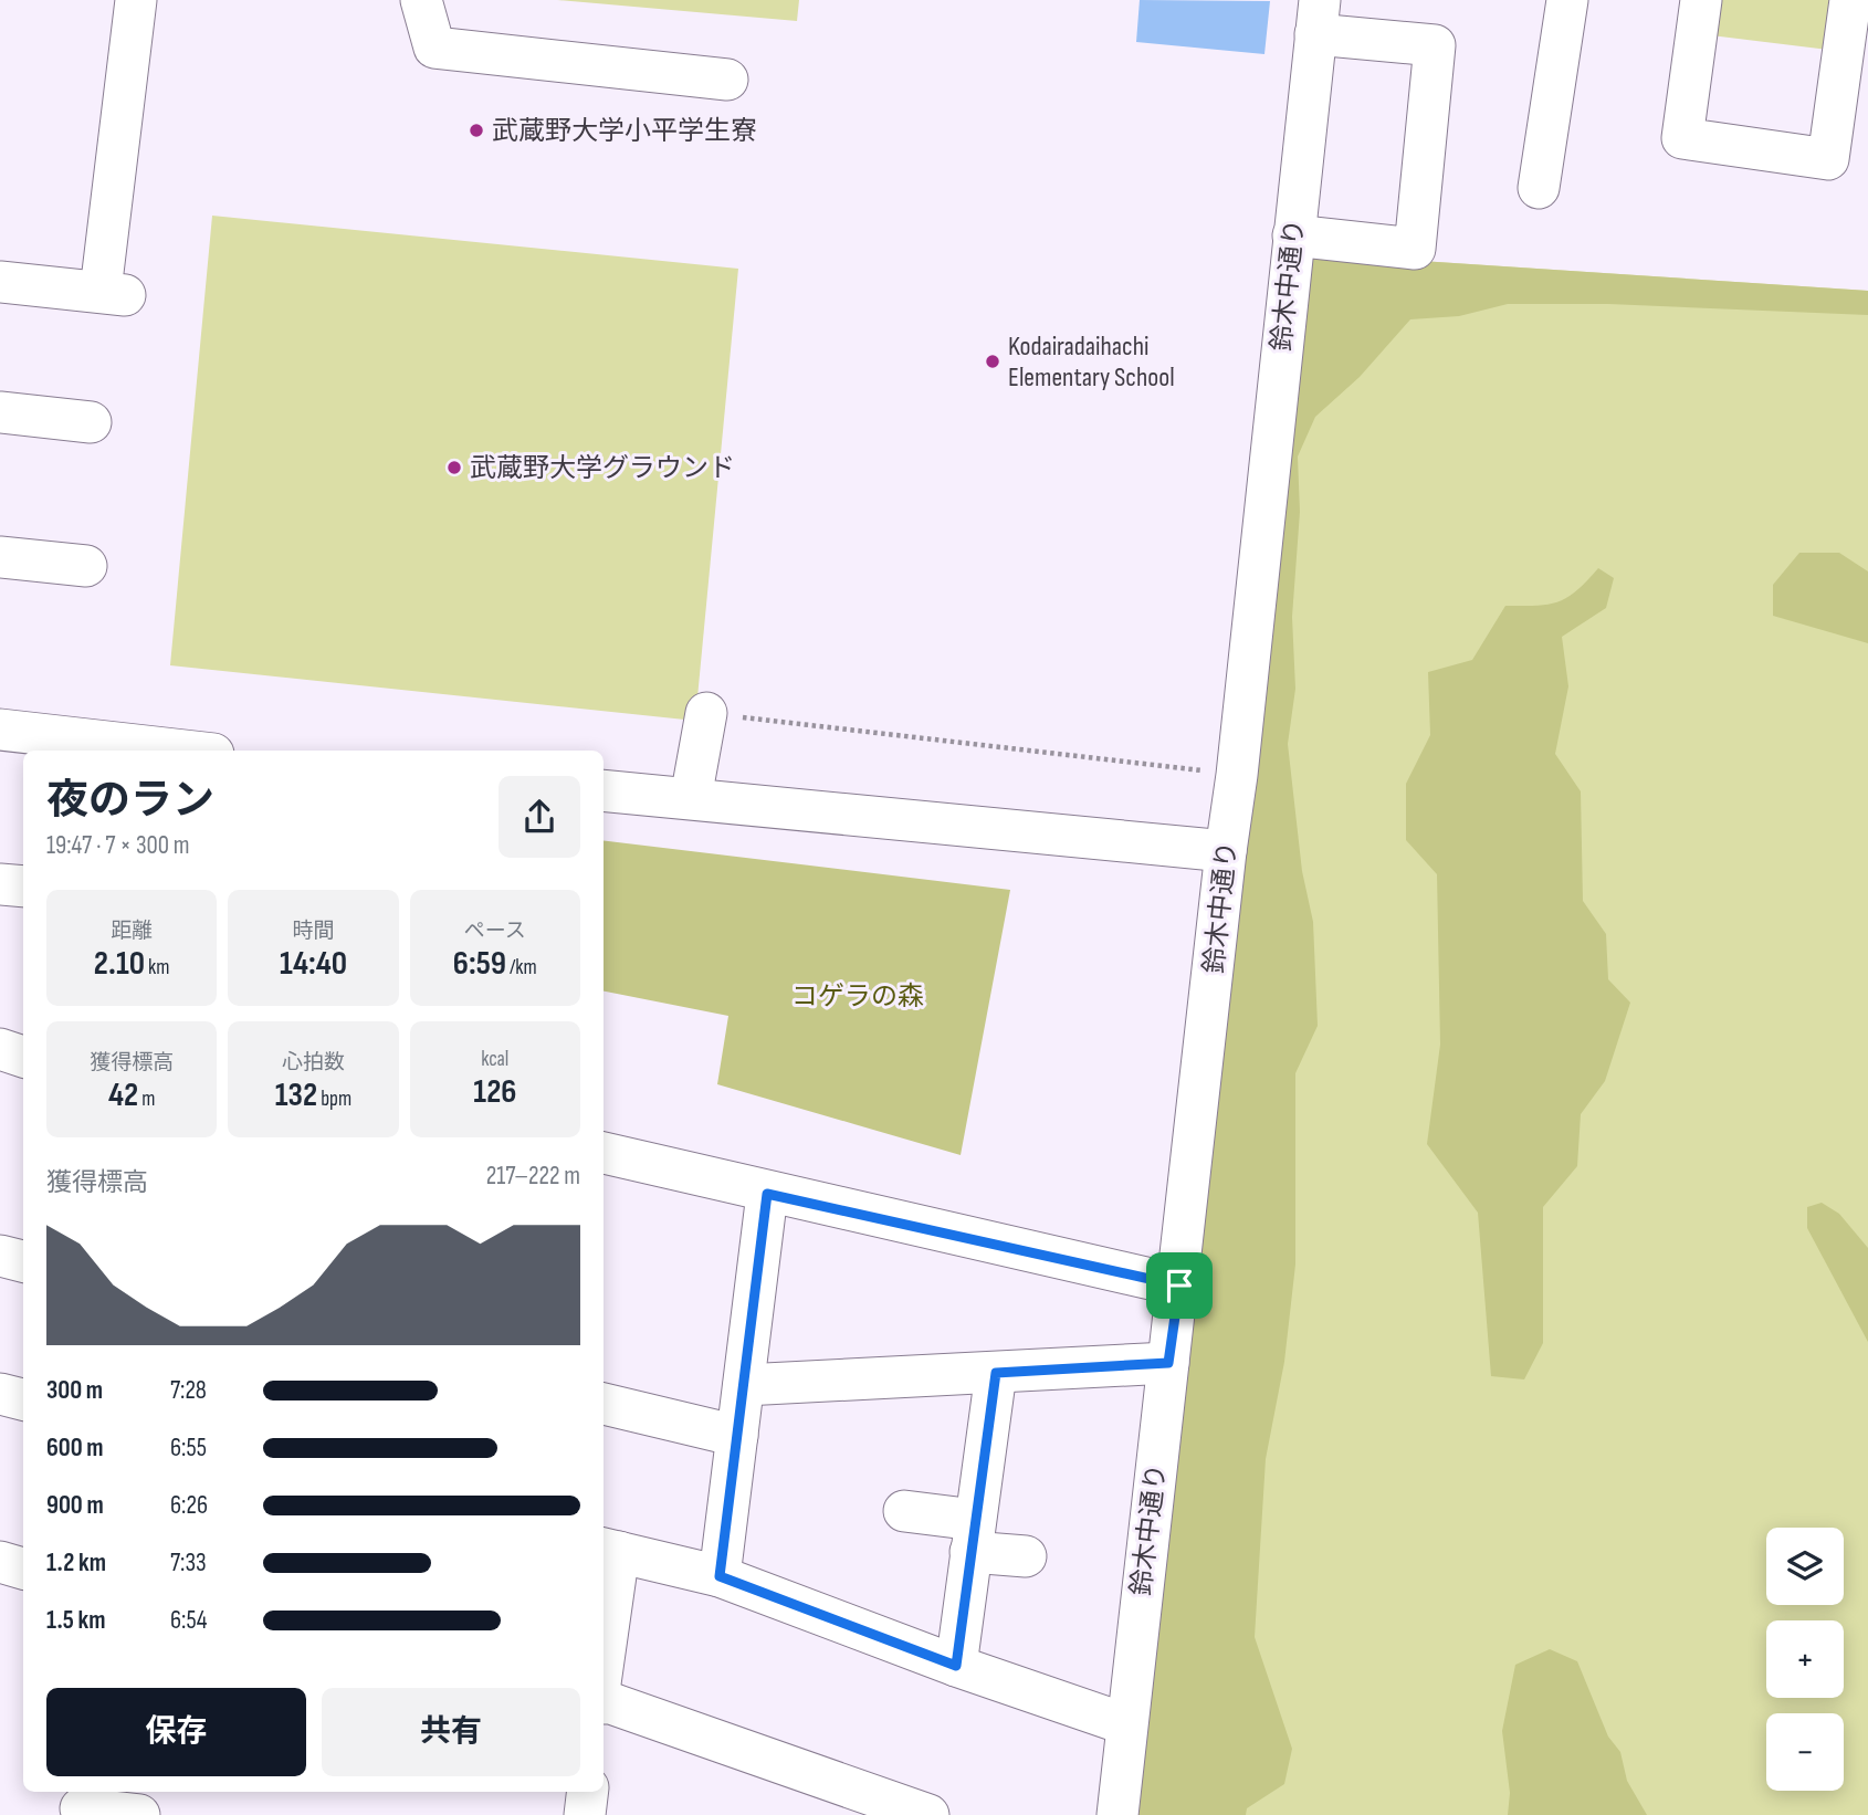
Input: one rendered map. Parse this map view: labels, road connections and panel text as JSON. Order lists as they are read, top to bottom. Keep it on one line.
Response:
{"streets":{"street":["鈴木中通り"]},"parks":["コゲラの森"],"places":["武蔵野大学小平学生寮","Kodairadaihachi Elementary School","武蔵野大学グラウンド"],"page":{"heading":["夜のラン","19:47 · 7 × 300 m"],"stats":[["距離","2.10 km"],["時間","14:40"],["ペース","6:59 /km"],["獲得標高","42 m"],["心拍数","132 bpm"],["kcal","126"]],"chart":["獲得標高","217–222 m"],"list":[{"name":"300 m","note":"7:28"},{"name":"600 m","note":"6:55"},{"name":"900 m","note":"6:26"},{"name":"1.2 km","note":"7:33"},{"name":"1.5 km","note":"6:54"}],"map_buttons":["+","−"],"buttons":["保存","共有"]}}
